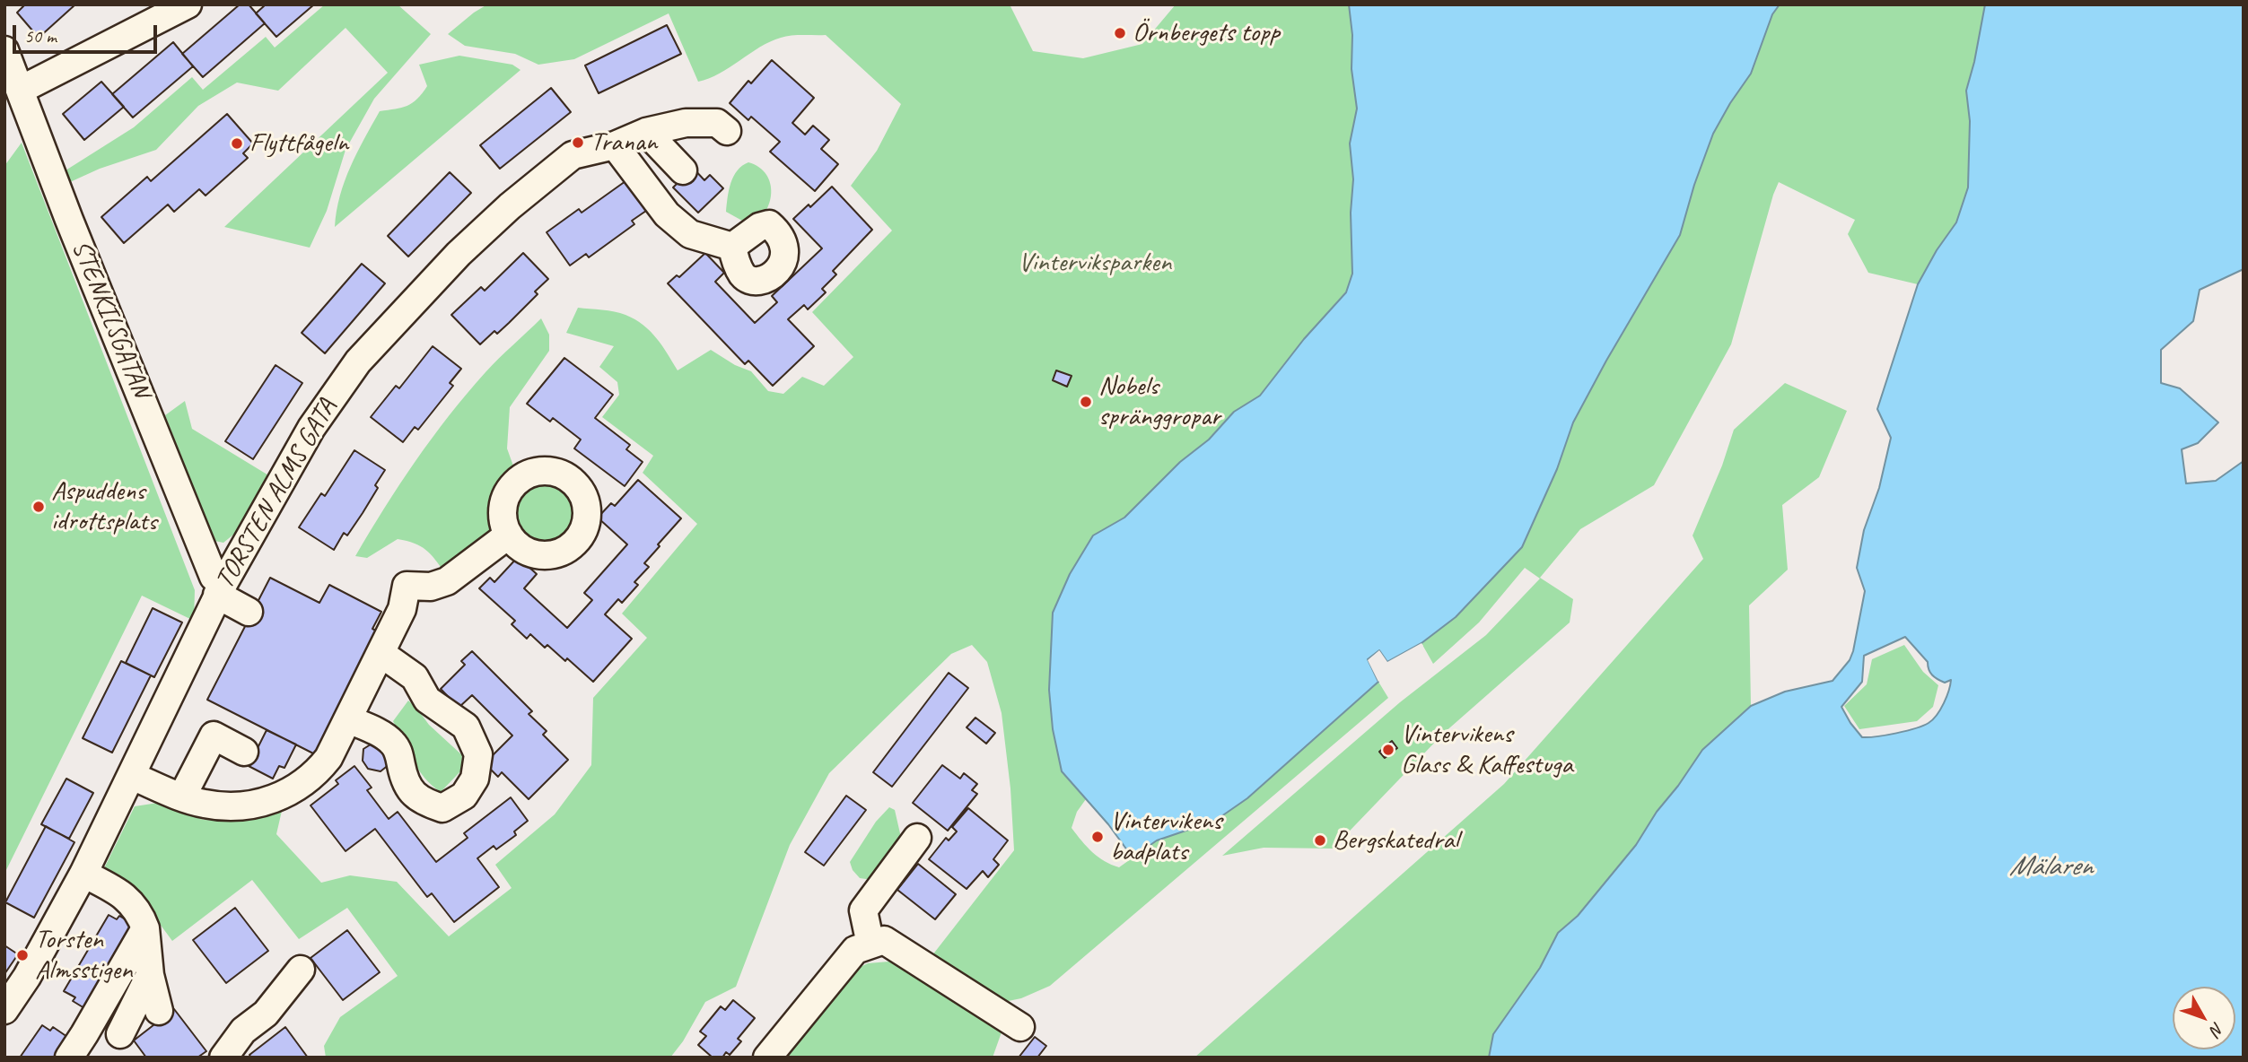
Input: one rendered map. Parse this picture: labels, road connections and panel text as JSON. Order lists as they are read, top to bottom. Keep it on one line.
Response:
{"streets":{"street":["STENKILSGATAN","TORSTEN ALMS GATA"]},"crossings":[["STENKILSGATAN","TORSTEN ALMS GATA"]],"water":["Mälaren"],"parks":["Vinterviksparken"],"places":["Örnbergets topp","Tranan","Flyttfågeln","Nobels spränggropar","Aspuddens idrottsplats","Vintervikens Glass & Kaffestuga","Vintervikens badplats","Bergskatedral","Torsten Almsstigen"],"scale_bar":"50 m","north":"bottom right"}
